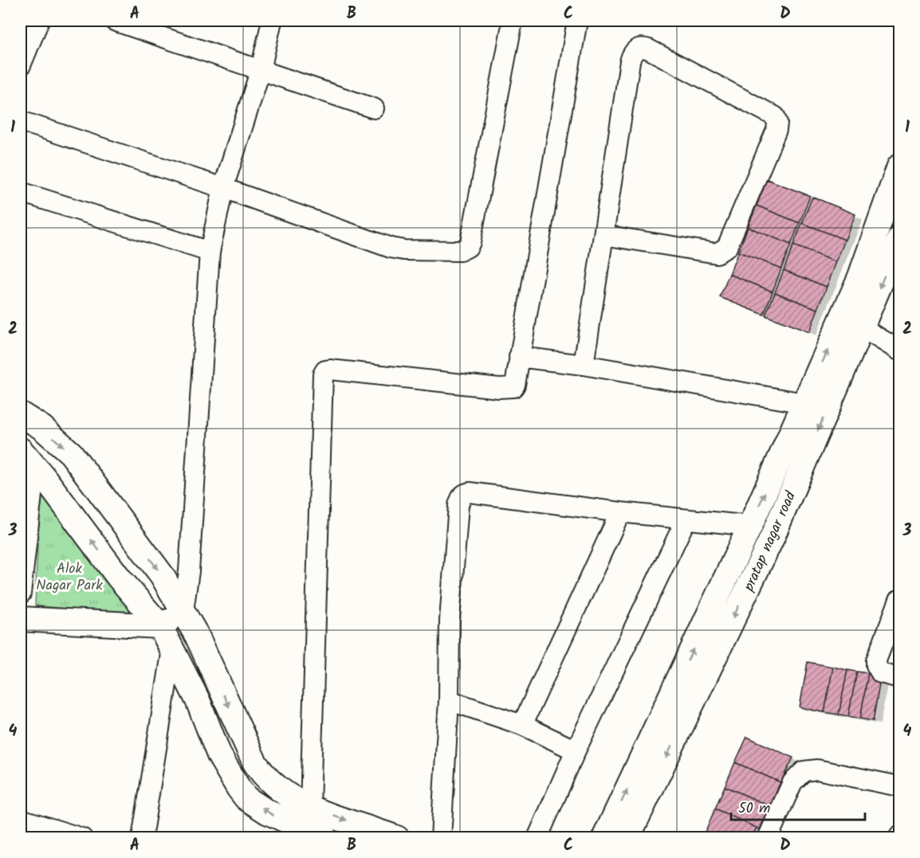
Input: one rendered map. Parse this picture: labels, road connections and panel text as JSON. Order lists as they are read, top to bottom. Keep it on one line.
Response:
{"streets":{"street":["pratap nagar road"]},"parks":["Alok Nagar Park"],"scale_bar":"50 m","grid":{"columns":["A","B","C","D"],"rows":["1","2","3","4"]}}
